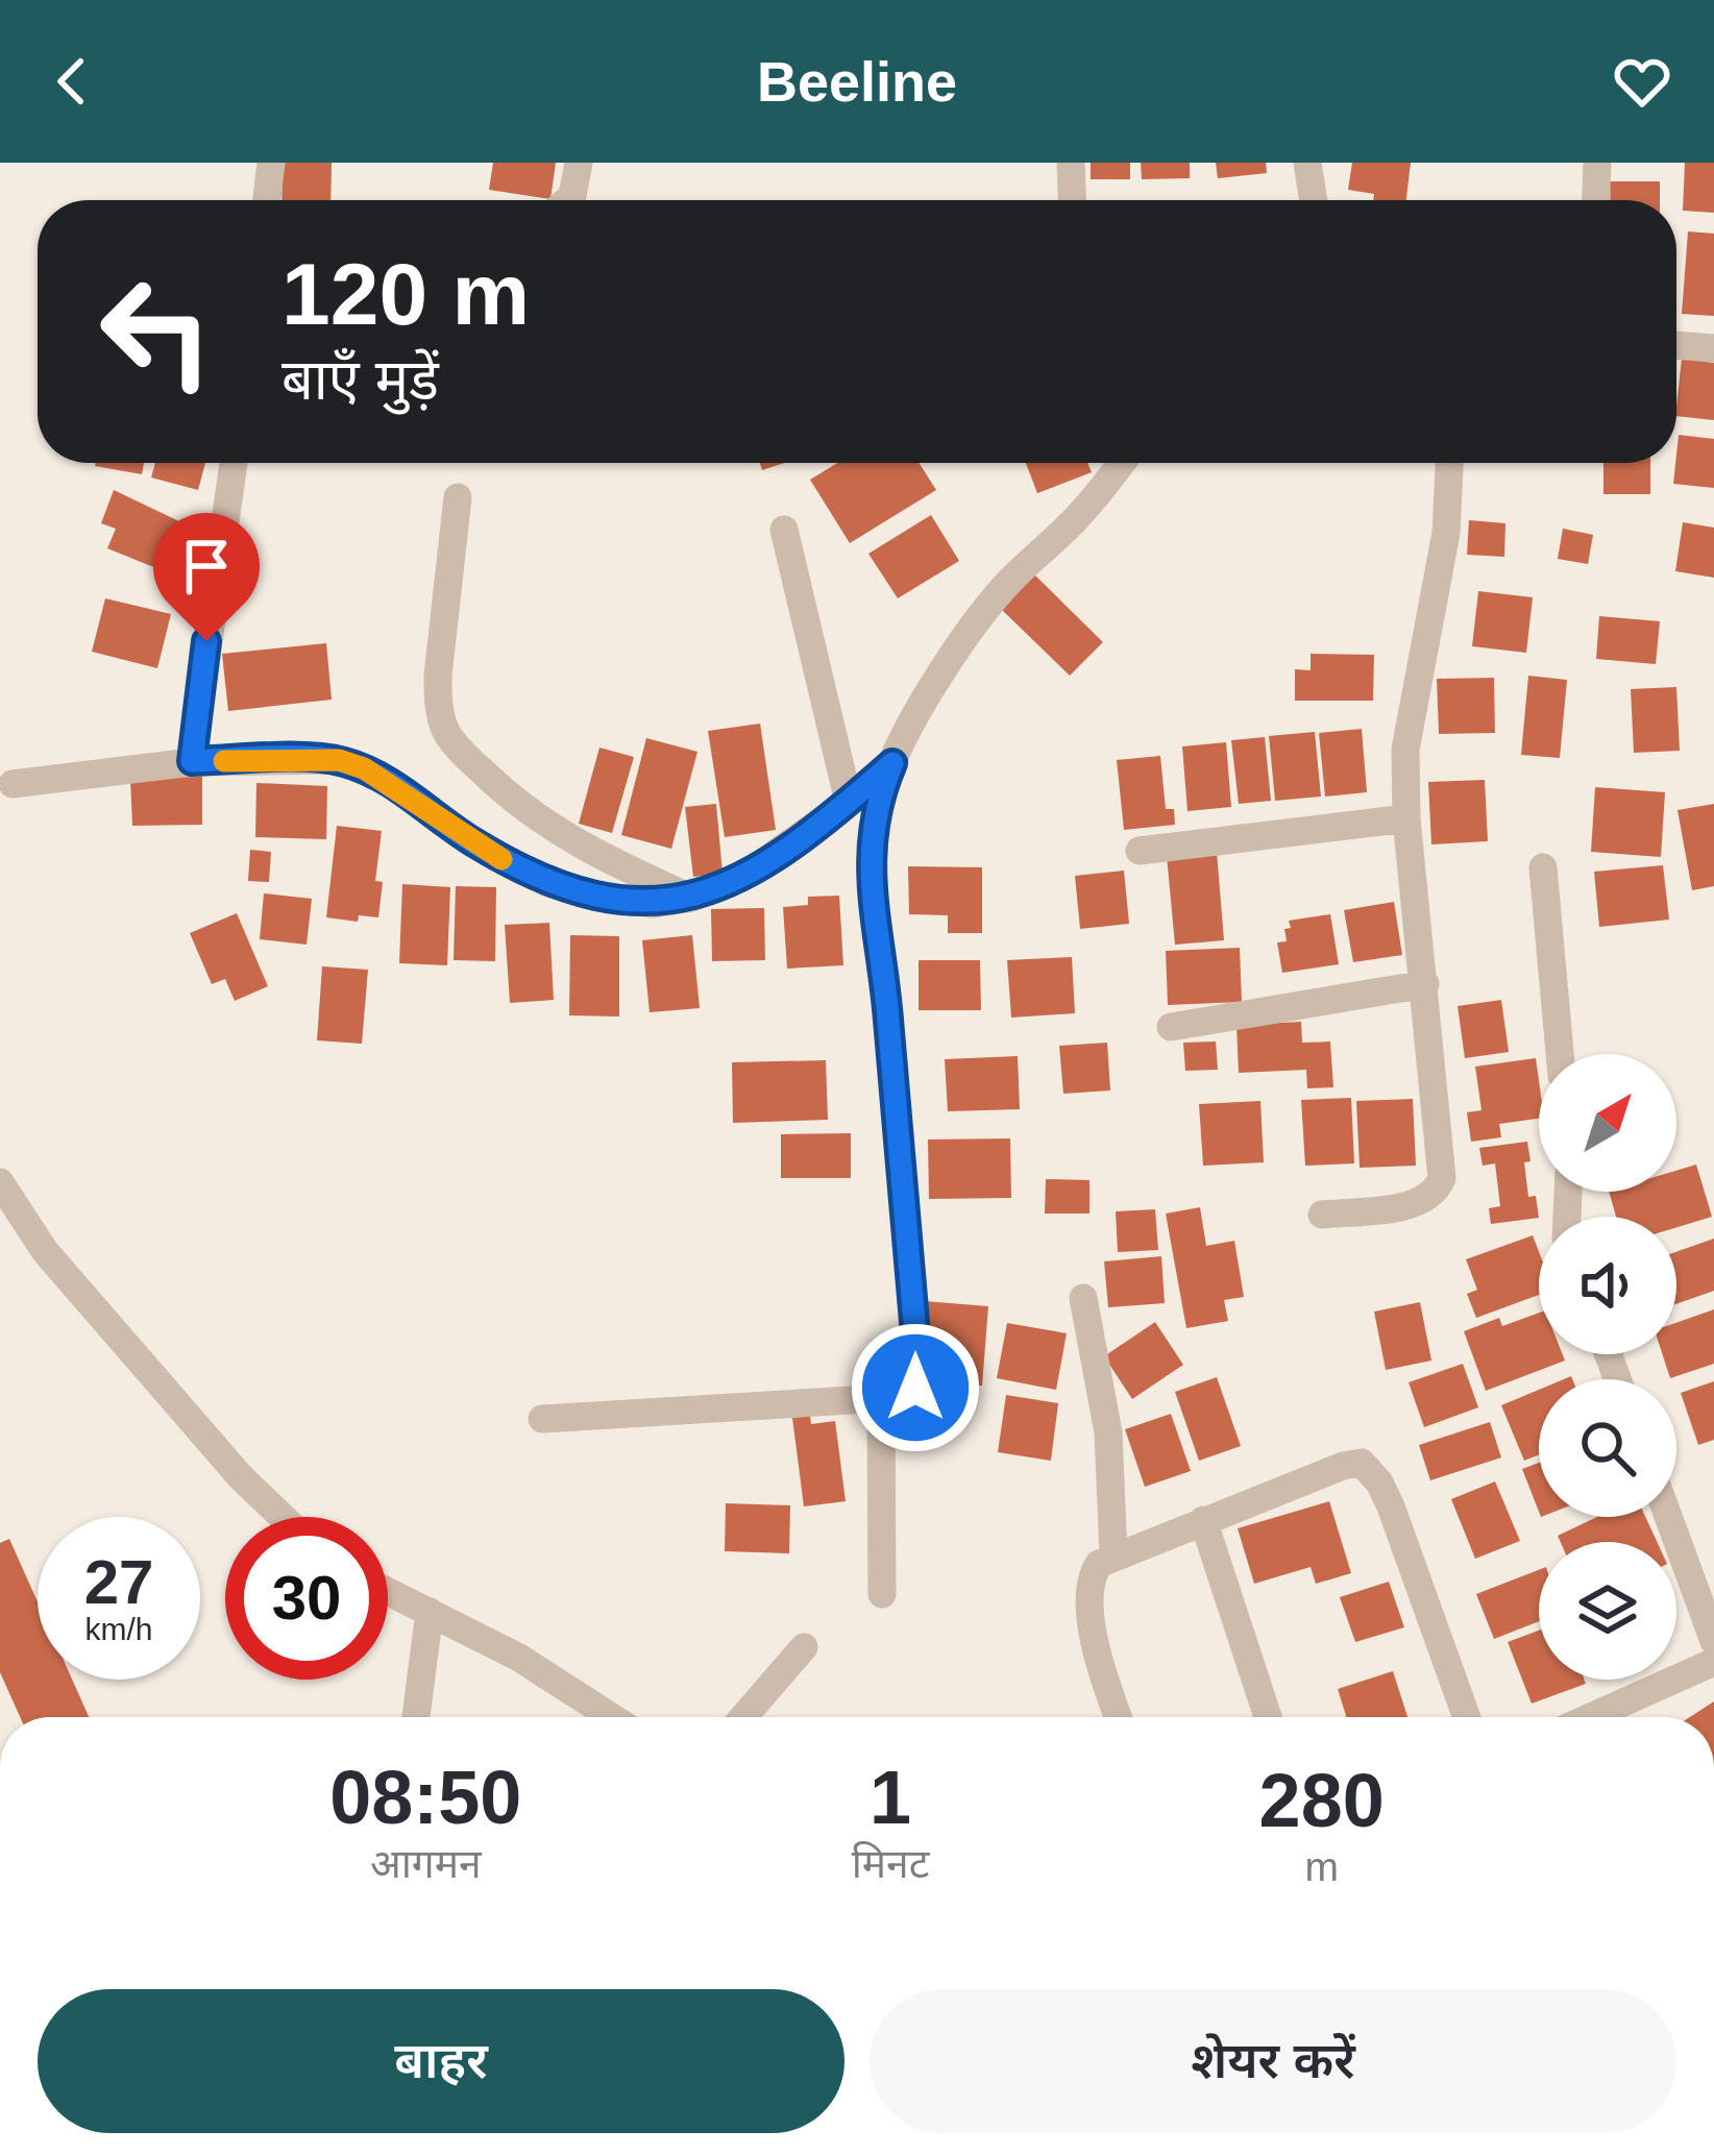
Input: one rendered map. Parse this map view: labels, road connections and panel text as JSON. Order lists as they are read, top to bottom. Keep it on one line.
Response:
{"north":"top right","page":{"header":"Beeline","turn":["120 m","बाएँ मुड़ें"],"speed":"27 km/h","limit":"30","eta":["08:50","आगमन","1","मिनट","280","m"],"buttons":["बाहर","शेयर करें"]}}
